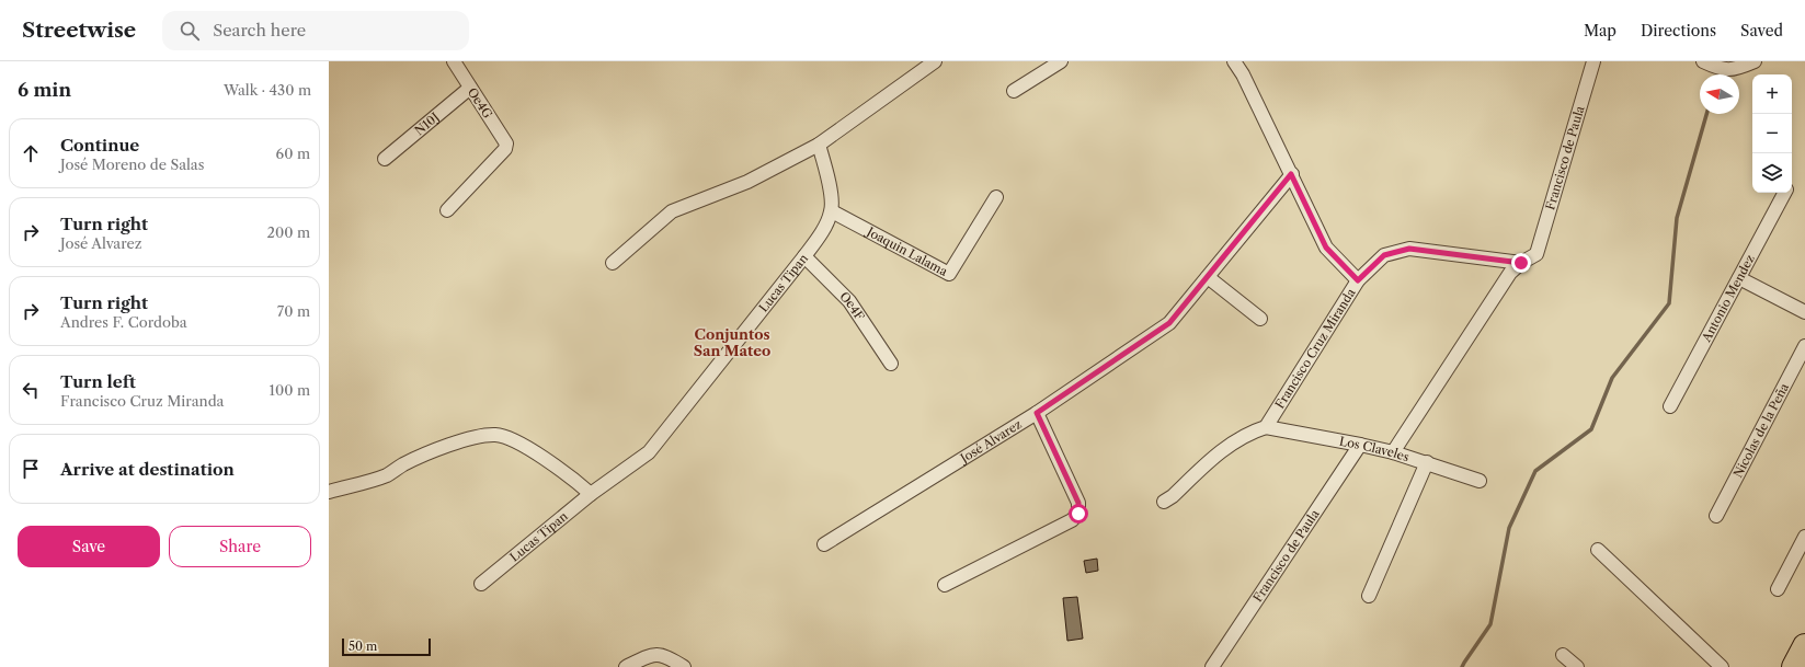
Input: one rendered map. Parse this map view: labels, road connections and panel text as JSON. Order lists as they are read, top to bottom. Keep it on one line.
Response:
{"streets":{"street":["Oe4G","N10J","Francisco de Paula","Joaquin Lalama","Lucas Tipan","Antonio Mendez","Oe4F","Francisco Cruz Miranda","Nicolas de la Peña","José Alvarez","Los Claveles"]},"crossings":[["Oe4G","N10J"],["Francisco de Paula","Francisco Cruz Miranda"],["Francisco de Paula","Los Claveles"],["Joaquin Lalama","Lucas Tipan"],["Lucas Tipan","Oe4F"],["Francisco Cruz Miranda","Los Claveles"]],"districts":["Conjuntos San Mateo"],"scale_bar":"50 m","north":"left","page":{"header":"Streetwise","search":"Search here","nav":["Map","Directions","Saved"],"heading":["6 min","Walk · 430 m"],"map_buttons":["+","−"],"list":[["Continue","José Moreno de Salas","60 m"],["Turn right","José Alvarez","200 m"],["Turn right","Andres F. Cordoba","70 m"],["Turn left","Francisco Cruz Miranda","100 m"],"Arrive at destination"],"buttons":["Save","Share"],"scale":"50 m"}}
